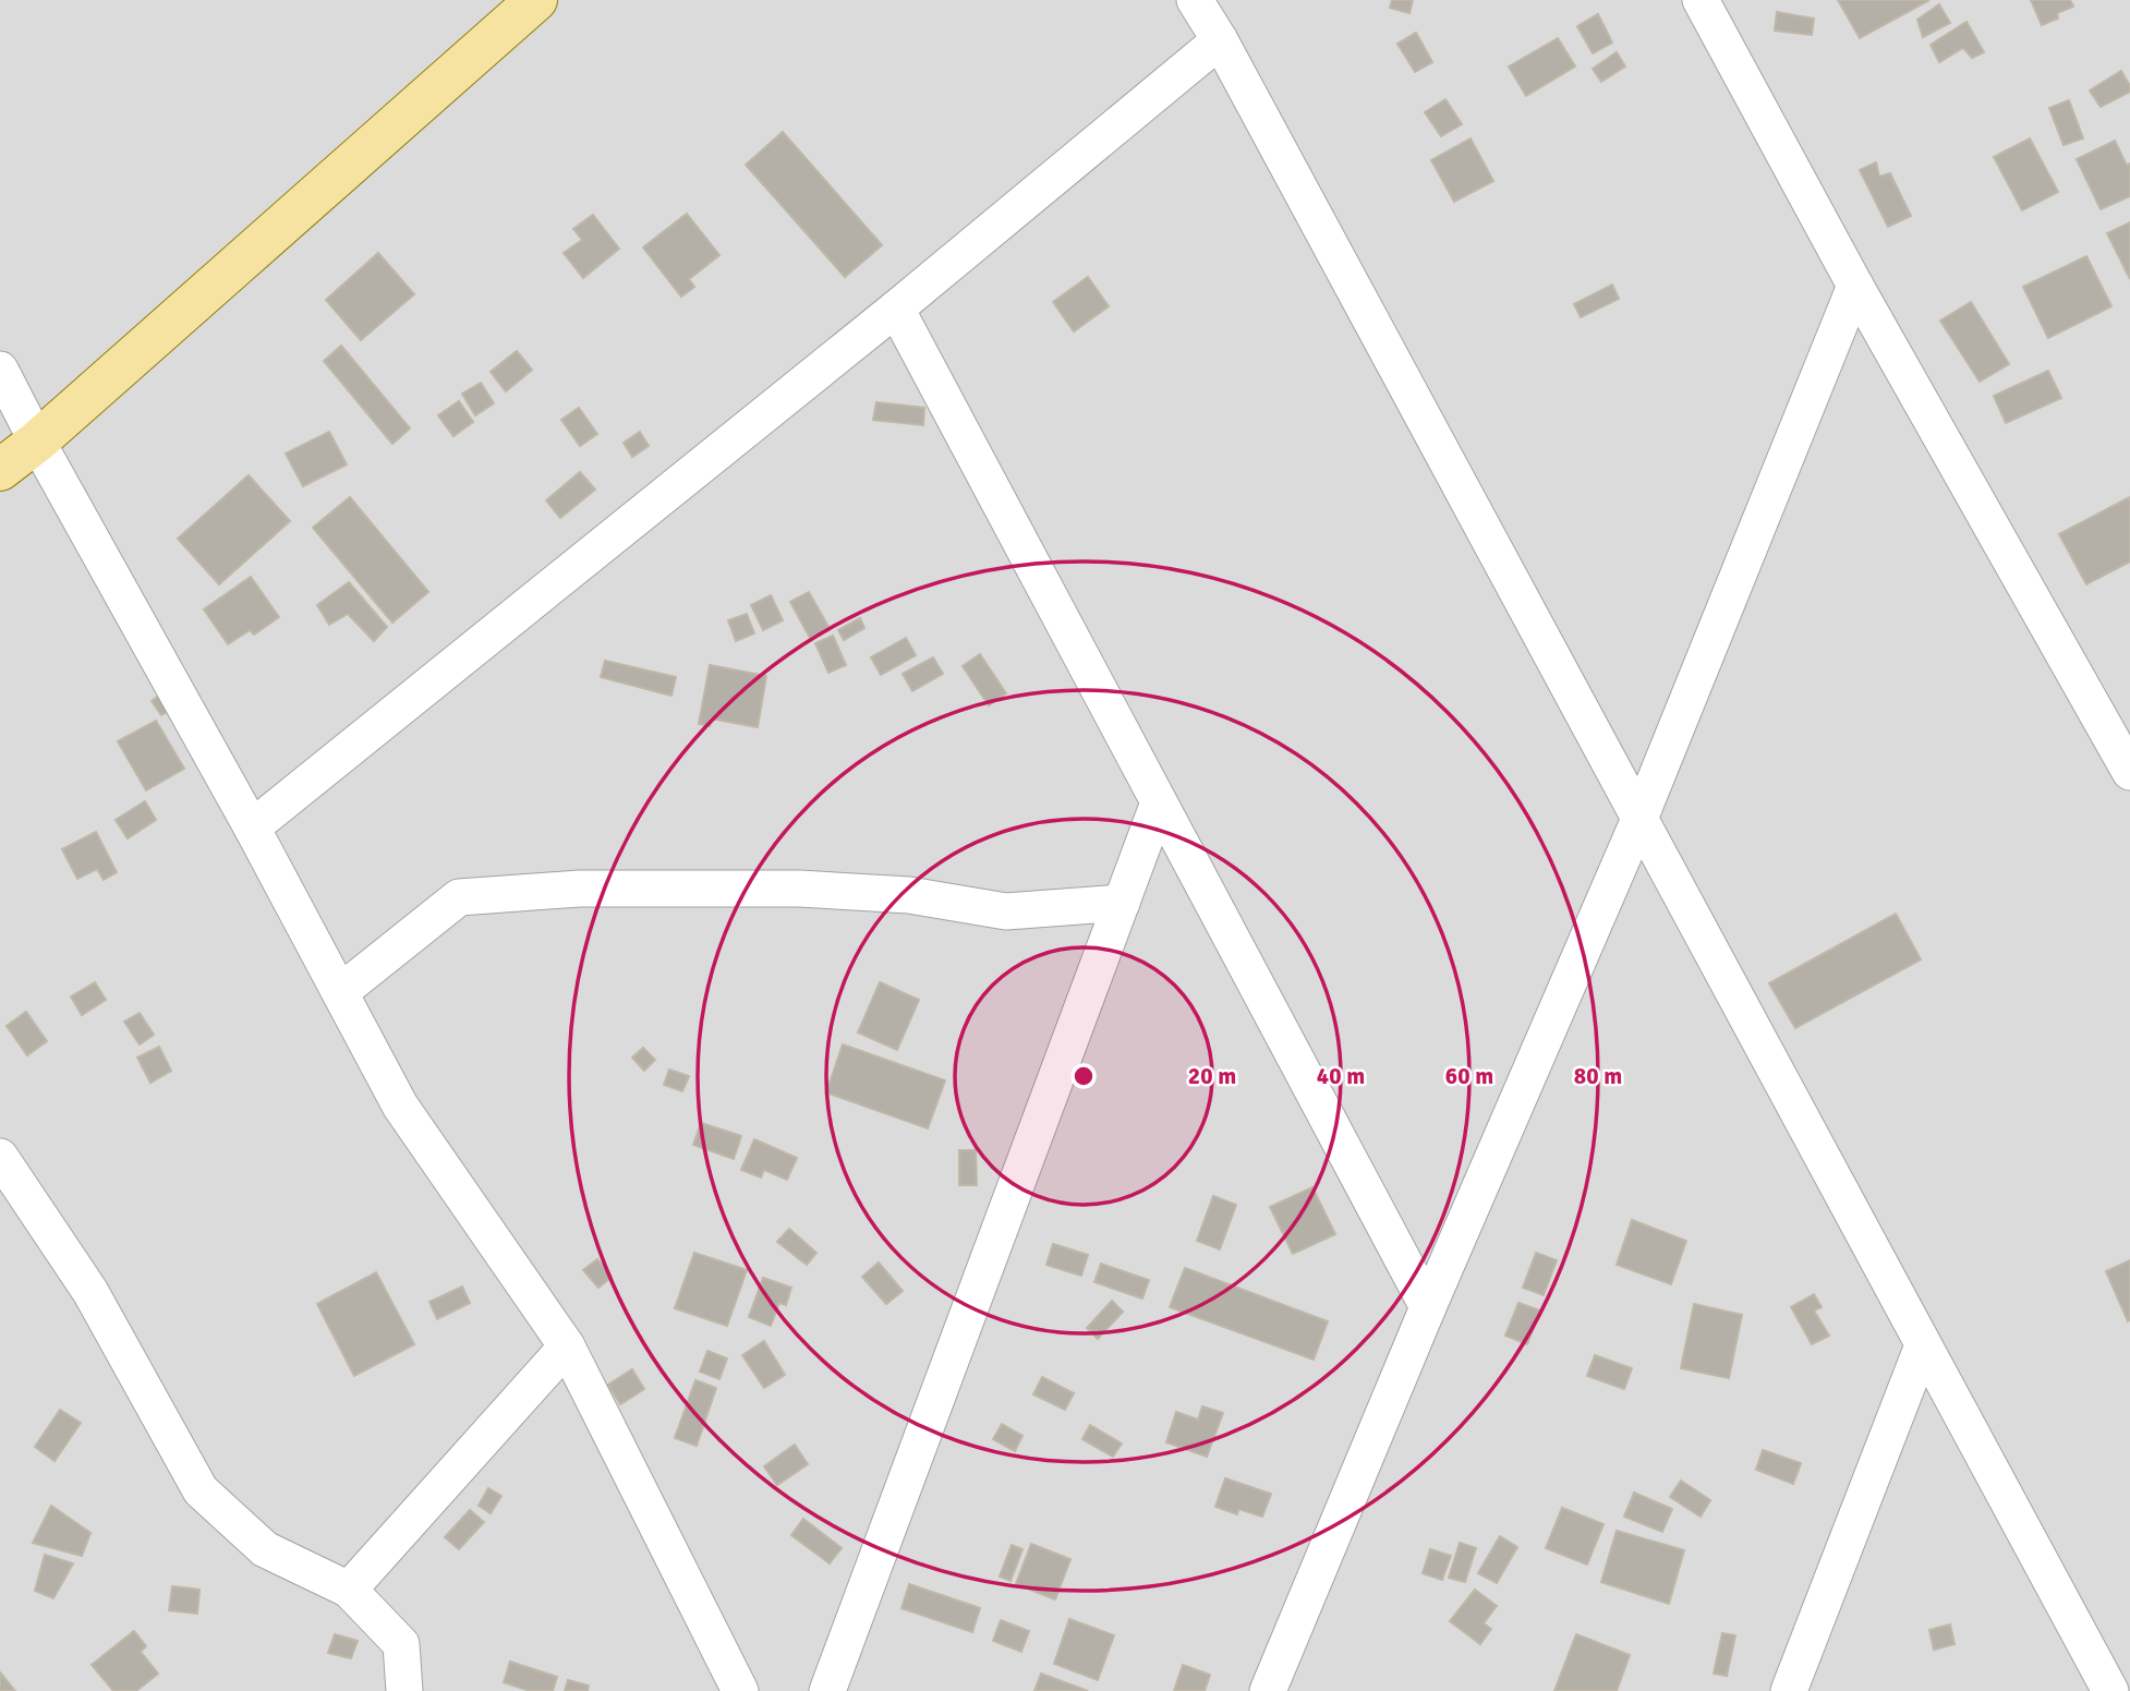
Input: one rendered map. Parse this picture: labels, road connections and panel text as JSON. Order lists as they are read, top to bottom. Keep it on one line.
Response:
{"rings":["20 m","40 m","60 m","80 m"]}
